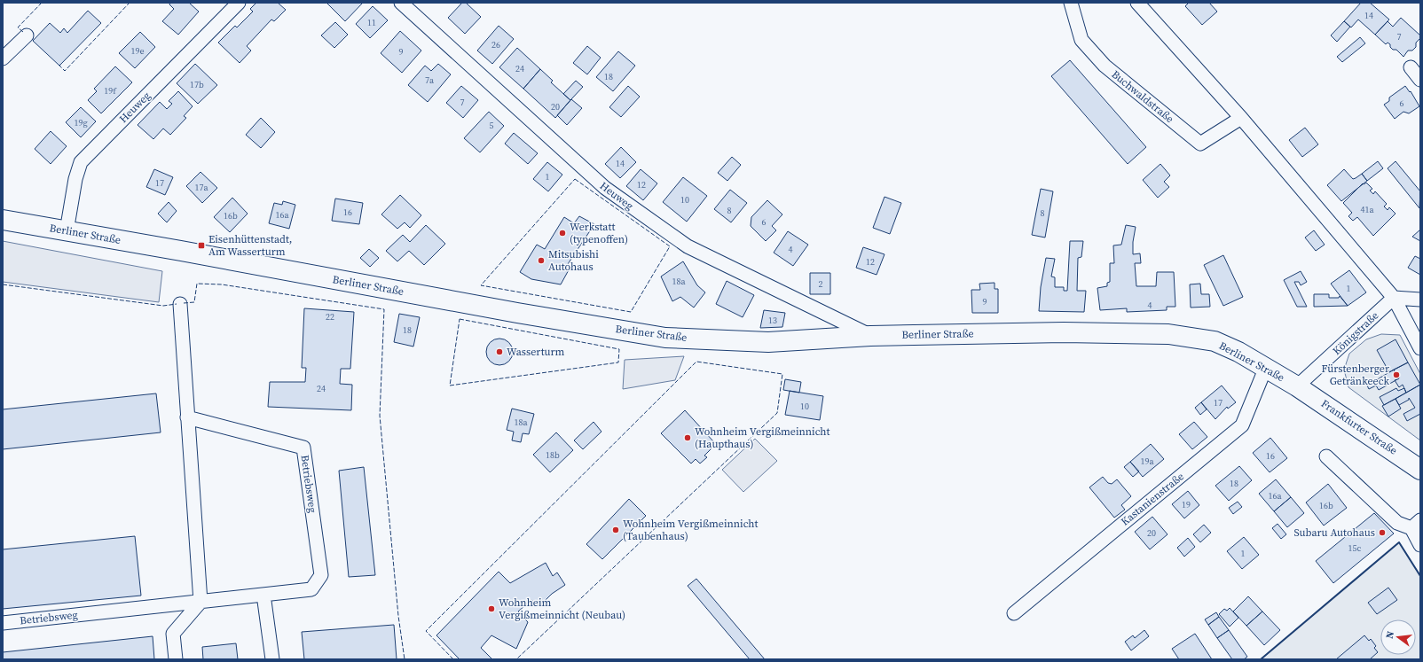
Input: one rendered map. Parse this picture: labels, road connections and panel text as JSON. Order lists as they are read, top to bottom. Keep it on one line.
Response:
{"streets":{"main road":["Berliner Straße","Frankfurter Straße"],"street":["Buchwaldstraße","Heuweg","Königstraße","Betriebsweg","Kastanienstraße"]},"crossings":[["Heuweg","Berliner Straße"],["Berliner Straße","Königstraße"],["Berliner Straße","Frankfurter Straße"],["Berliner Straße","Kastanienstraße"],["Königstraße","Frankfurter Straße"]],"places":{"other":["Werkstatt (typenoffen)","Mitsubishi Autohaus","Wasserturm","Fürstenberger Getränkeeck","Wohnheim Vergißmeinnicht (Haupthaus)","Wohnheim Vergißmeinnicht (Taubenhaus)","Subaru Autohaus","Wohnheim Vergißmeinnicht (Neubau)"],"transit":["Eisenhüttenstadt, Am Wasserturm"]},"house_numbers":["14","11","7","26","19e","9","24","18","7a","17b","19f","7","6","20","19g","5","14","1","17","12","17a","10","41a","8","16","8","16a","16b","6","4","12","18a","2","1","9","4","22","13","18","24","17","10","18a","18b","16","19a","18","16a","19","16b","20","15c","1"],"north":"left"}
